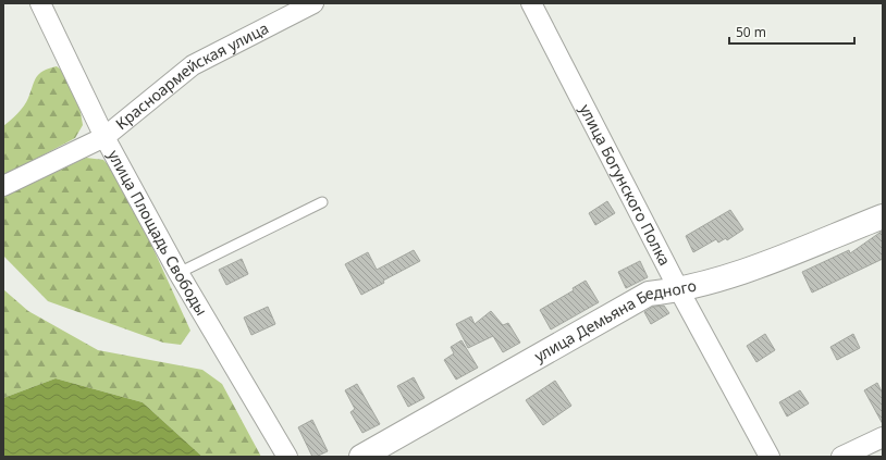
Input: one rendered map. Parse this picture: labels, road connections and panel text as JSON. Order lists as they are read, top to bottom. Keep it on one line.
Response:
{"streets":{"street":["Красноармейская улица","улица Богунского Полка","улица Площадь Свободы","улица Демьяна Бедного"]},"crossings":[["Красноармейская улица","улица Площадь Свободы"],["улица Богунского Полка","улица Демьяна Бедного"]],"scale_bar":"50 m"}
